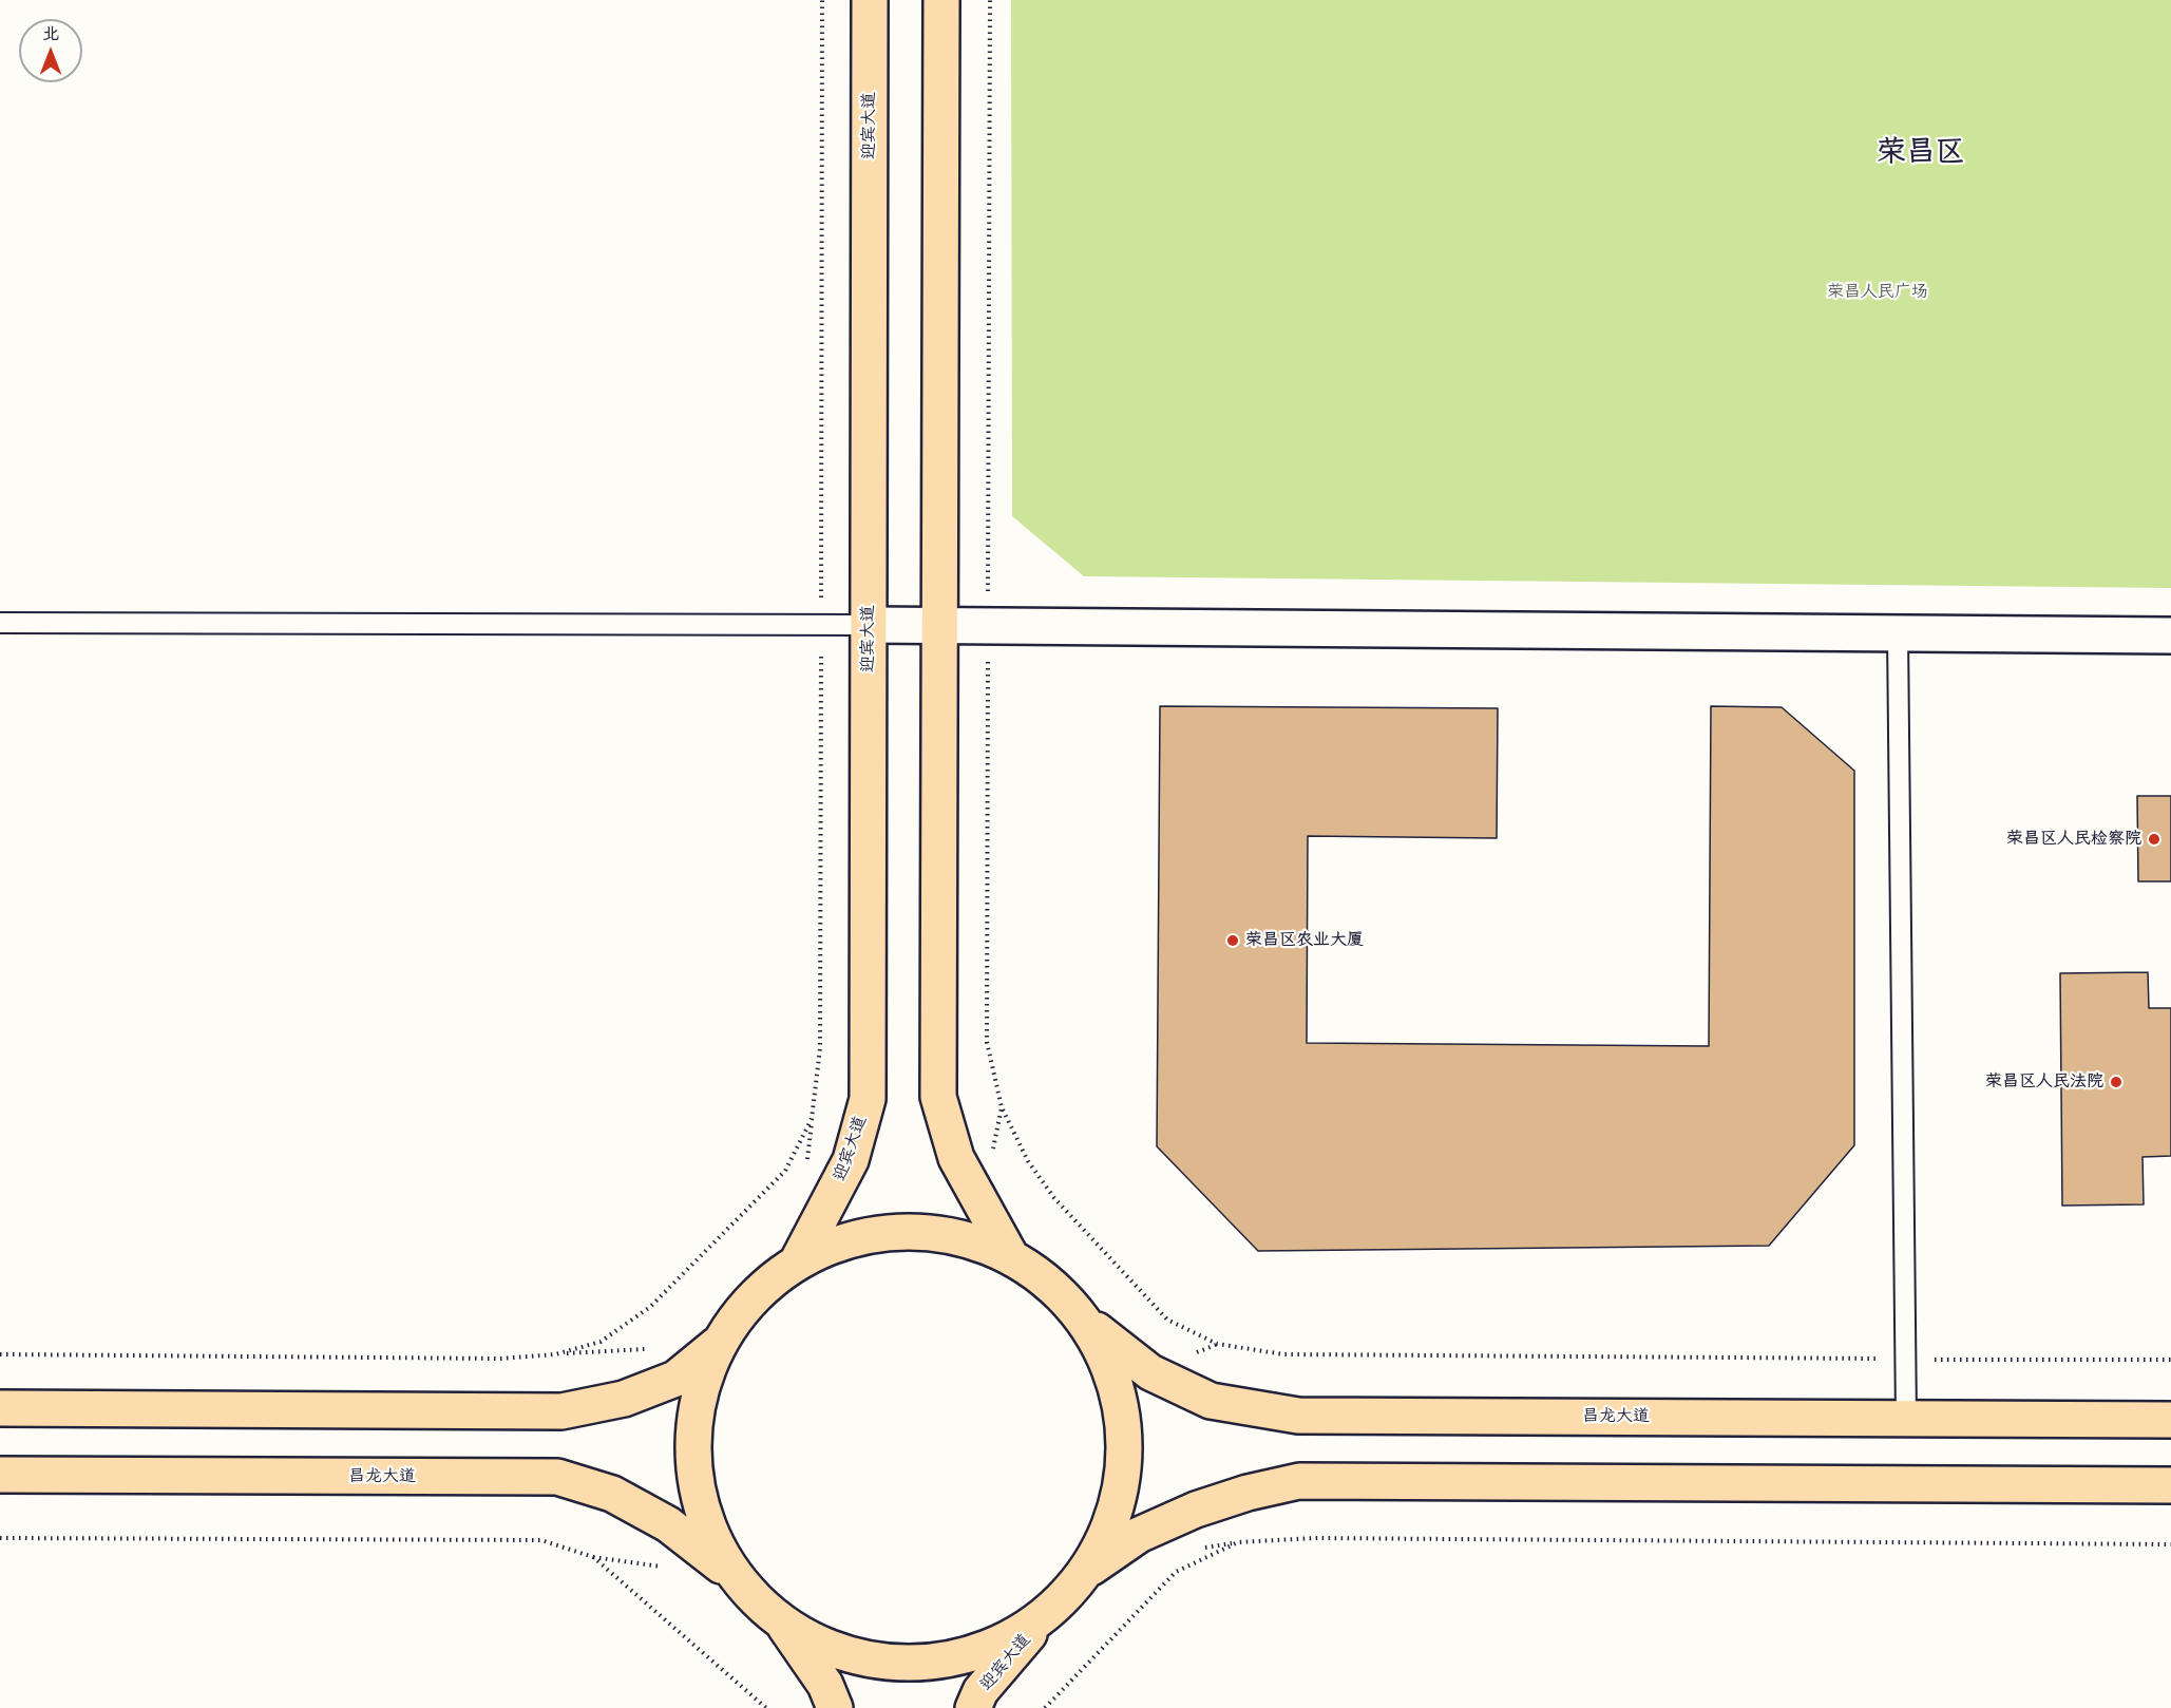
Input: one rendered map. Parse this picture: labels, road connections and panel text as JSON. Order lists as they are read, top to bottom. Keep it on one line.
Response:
{"streets":{"main road":["迎宾大道","昌龙大道"]},"districts":["荣昌区"],"parks":["荣昌人民广场"],"places":["荣昌区人民检察院","荣昌区农业大厦","荣昌区人民法院"],"north":"top"}
